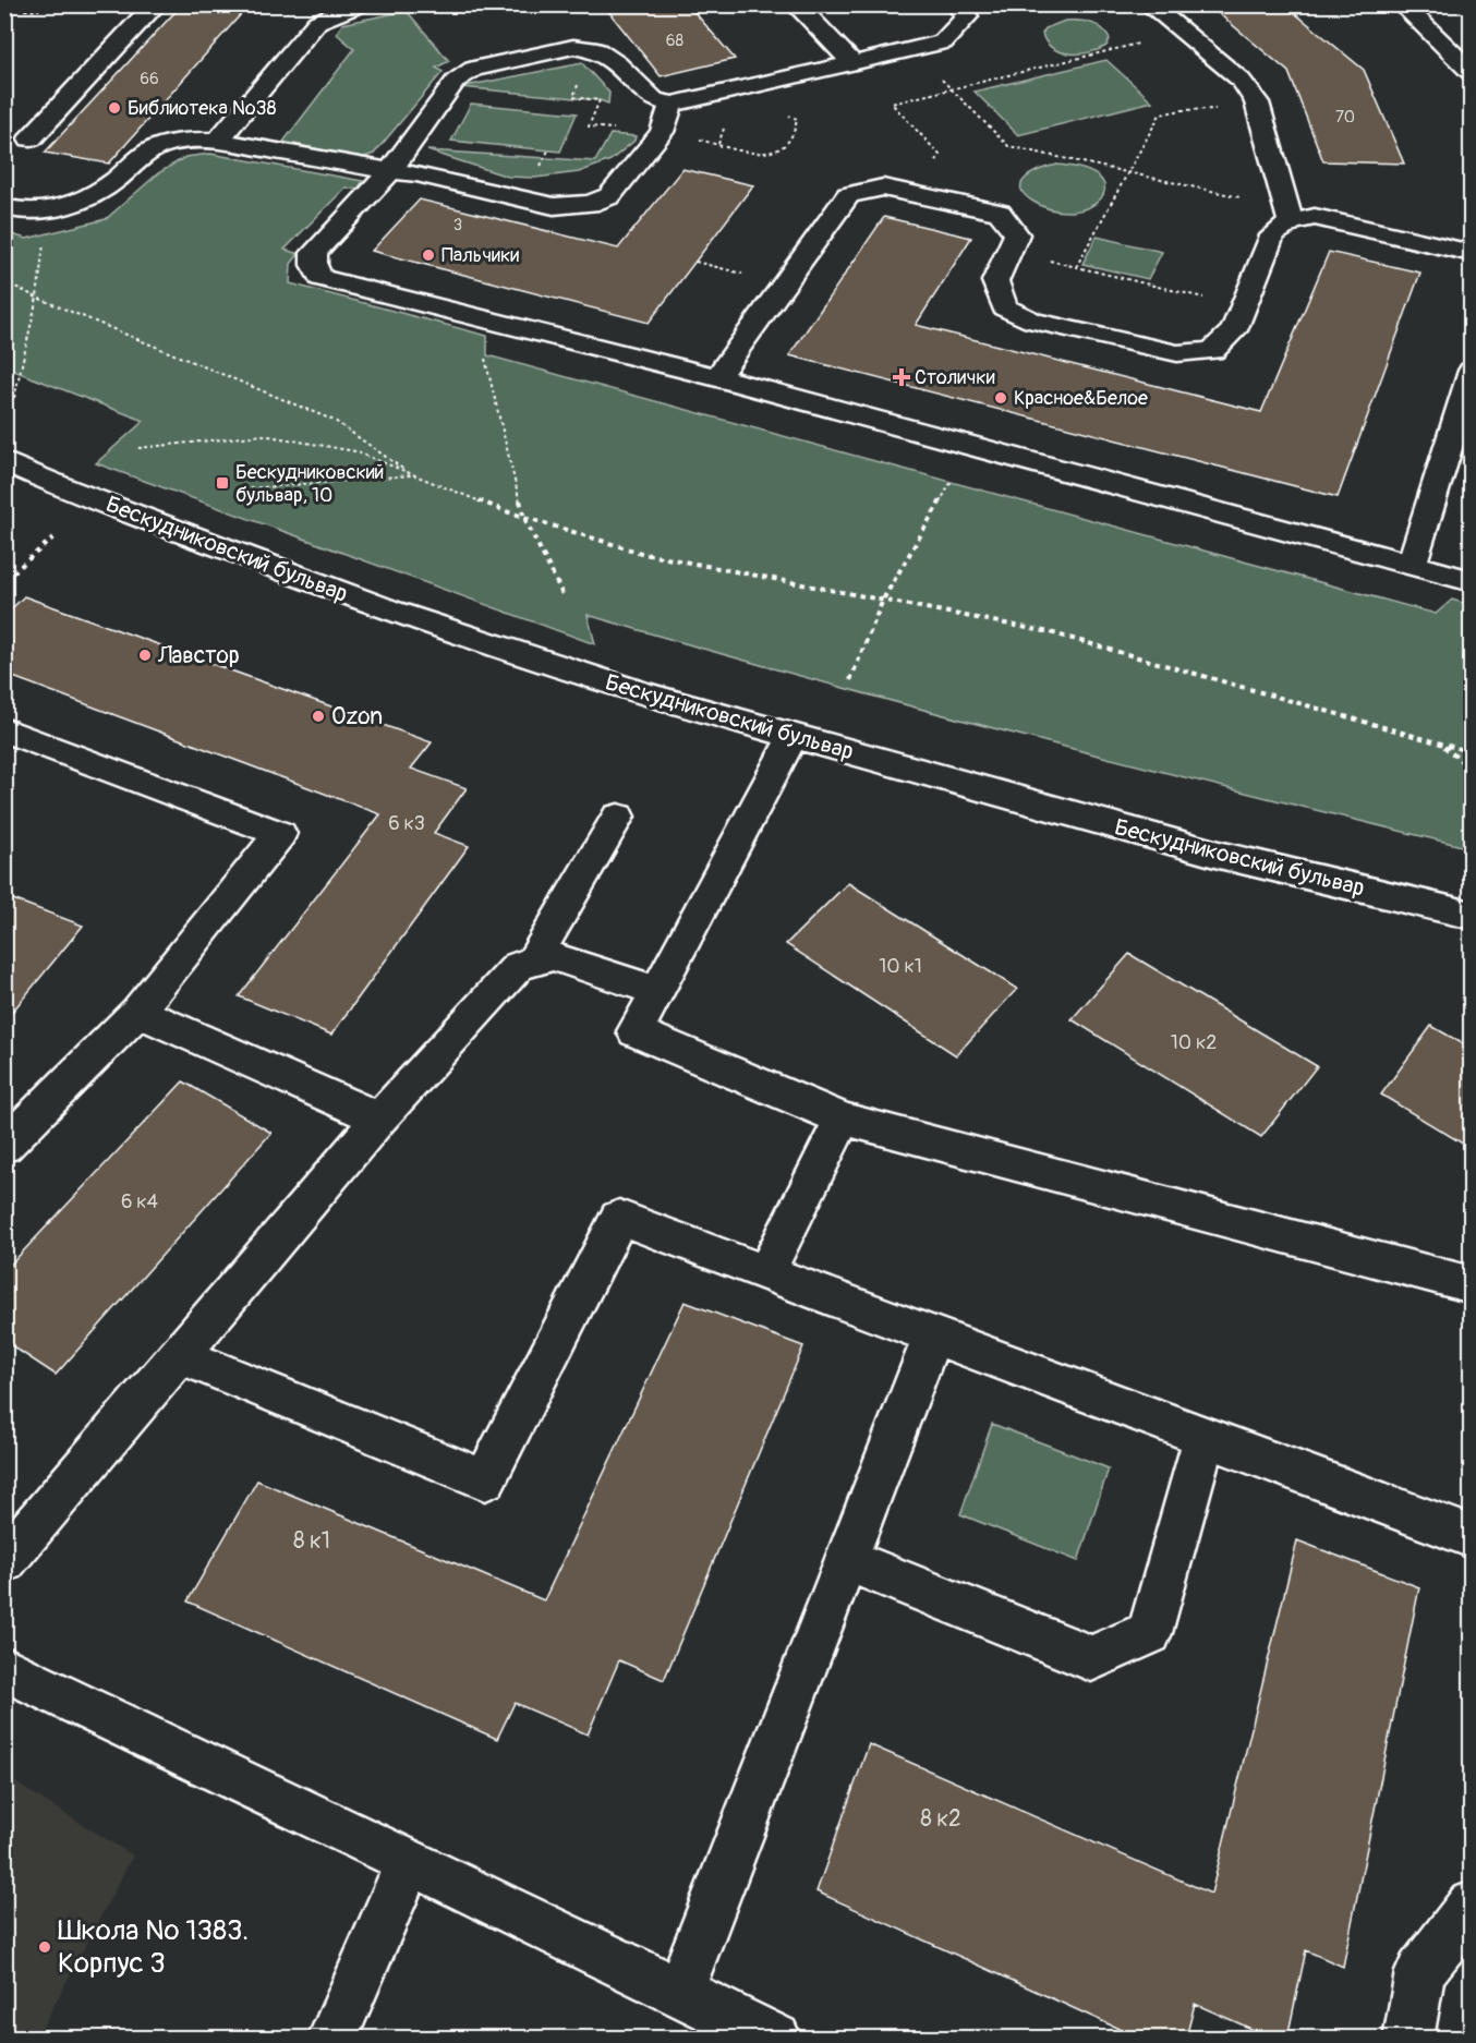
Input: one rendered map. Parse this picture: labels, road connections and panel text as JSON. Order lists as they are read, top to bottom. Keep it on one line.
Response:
{"streets":{"street":["Бескудниковский бульвар"]},"places":{"other":["Библиотека №38","Пальчики","Красное&Белое","Лавстор","Ozon","Школа № 1383. Корпус 3"],"health":["Столички"],"transit":["Бескудниковский бульвар, 10"]},"house_numbers":["68","66","70","3","6 к3","10 к1","10 к2","6 к4","8 к1","8 к2"]}
